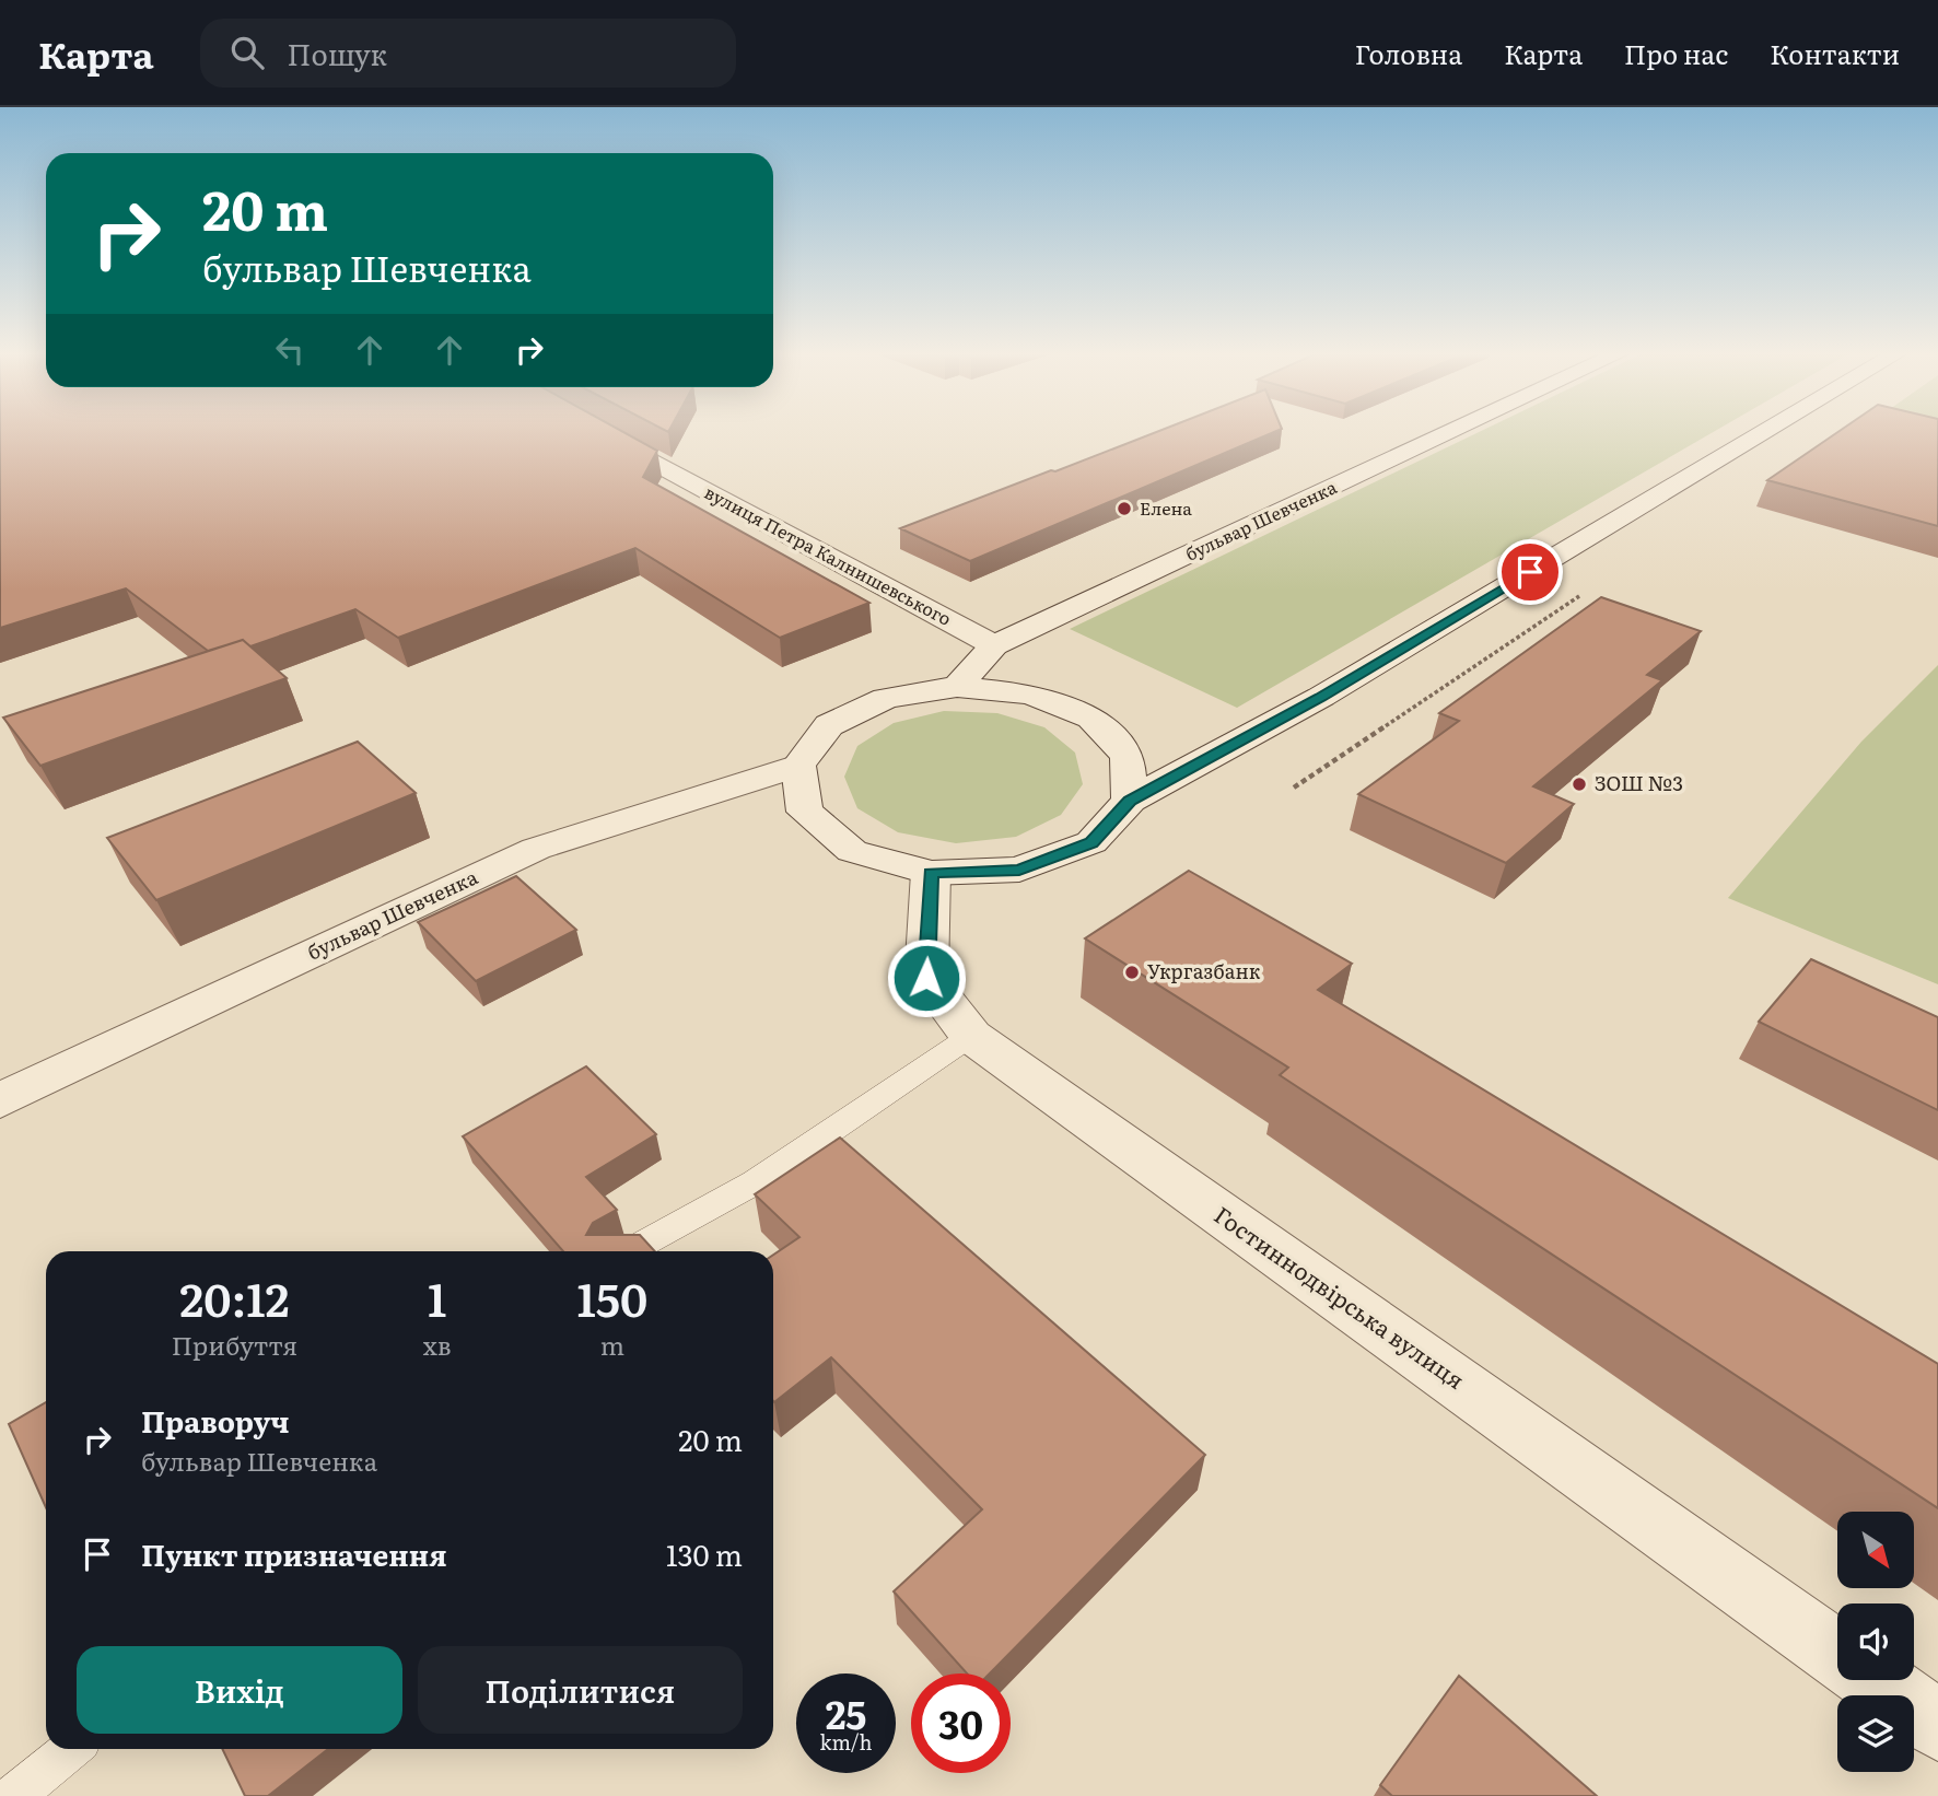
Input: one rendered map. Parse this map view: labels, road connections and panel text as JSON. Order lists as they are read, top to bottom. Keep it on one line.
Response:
{"streets":{"main road":["бульвар Шевченка","вулиця Петра Калнишевського","Гостиннодвірська вулиця"]},"crossings":[["бульвар Шевченка","вулиця Петра Калнишевського"],["бульвар Шевченка","Гостиннодвірська вулиця"]],"places":["Елена","ЗОШ №3","Укргазбанк"],"north":"bottom right","page":{"header":"Карта","search":"Пошук","nav":["Головна","Карта","Про нас","Контакти"],"turn":["20 m","бульвар Шевченка"],"eta":["20:12","Прибуття","1","хв","150","m"],"list":[{"name":"Праворуч","note":"бульвар Шевченка","value":"20 m"},{"name":"Пункт призначення","value":"130 m"}],"buttons":["Вихід","Поділитися"],"speed":"25 km/h","limit":"30"}}
